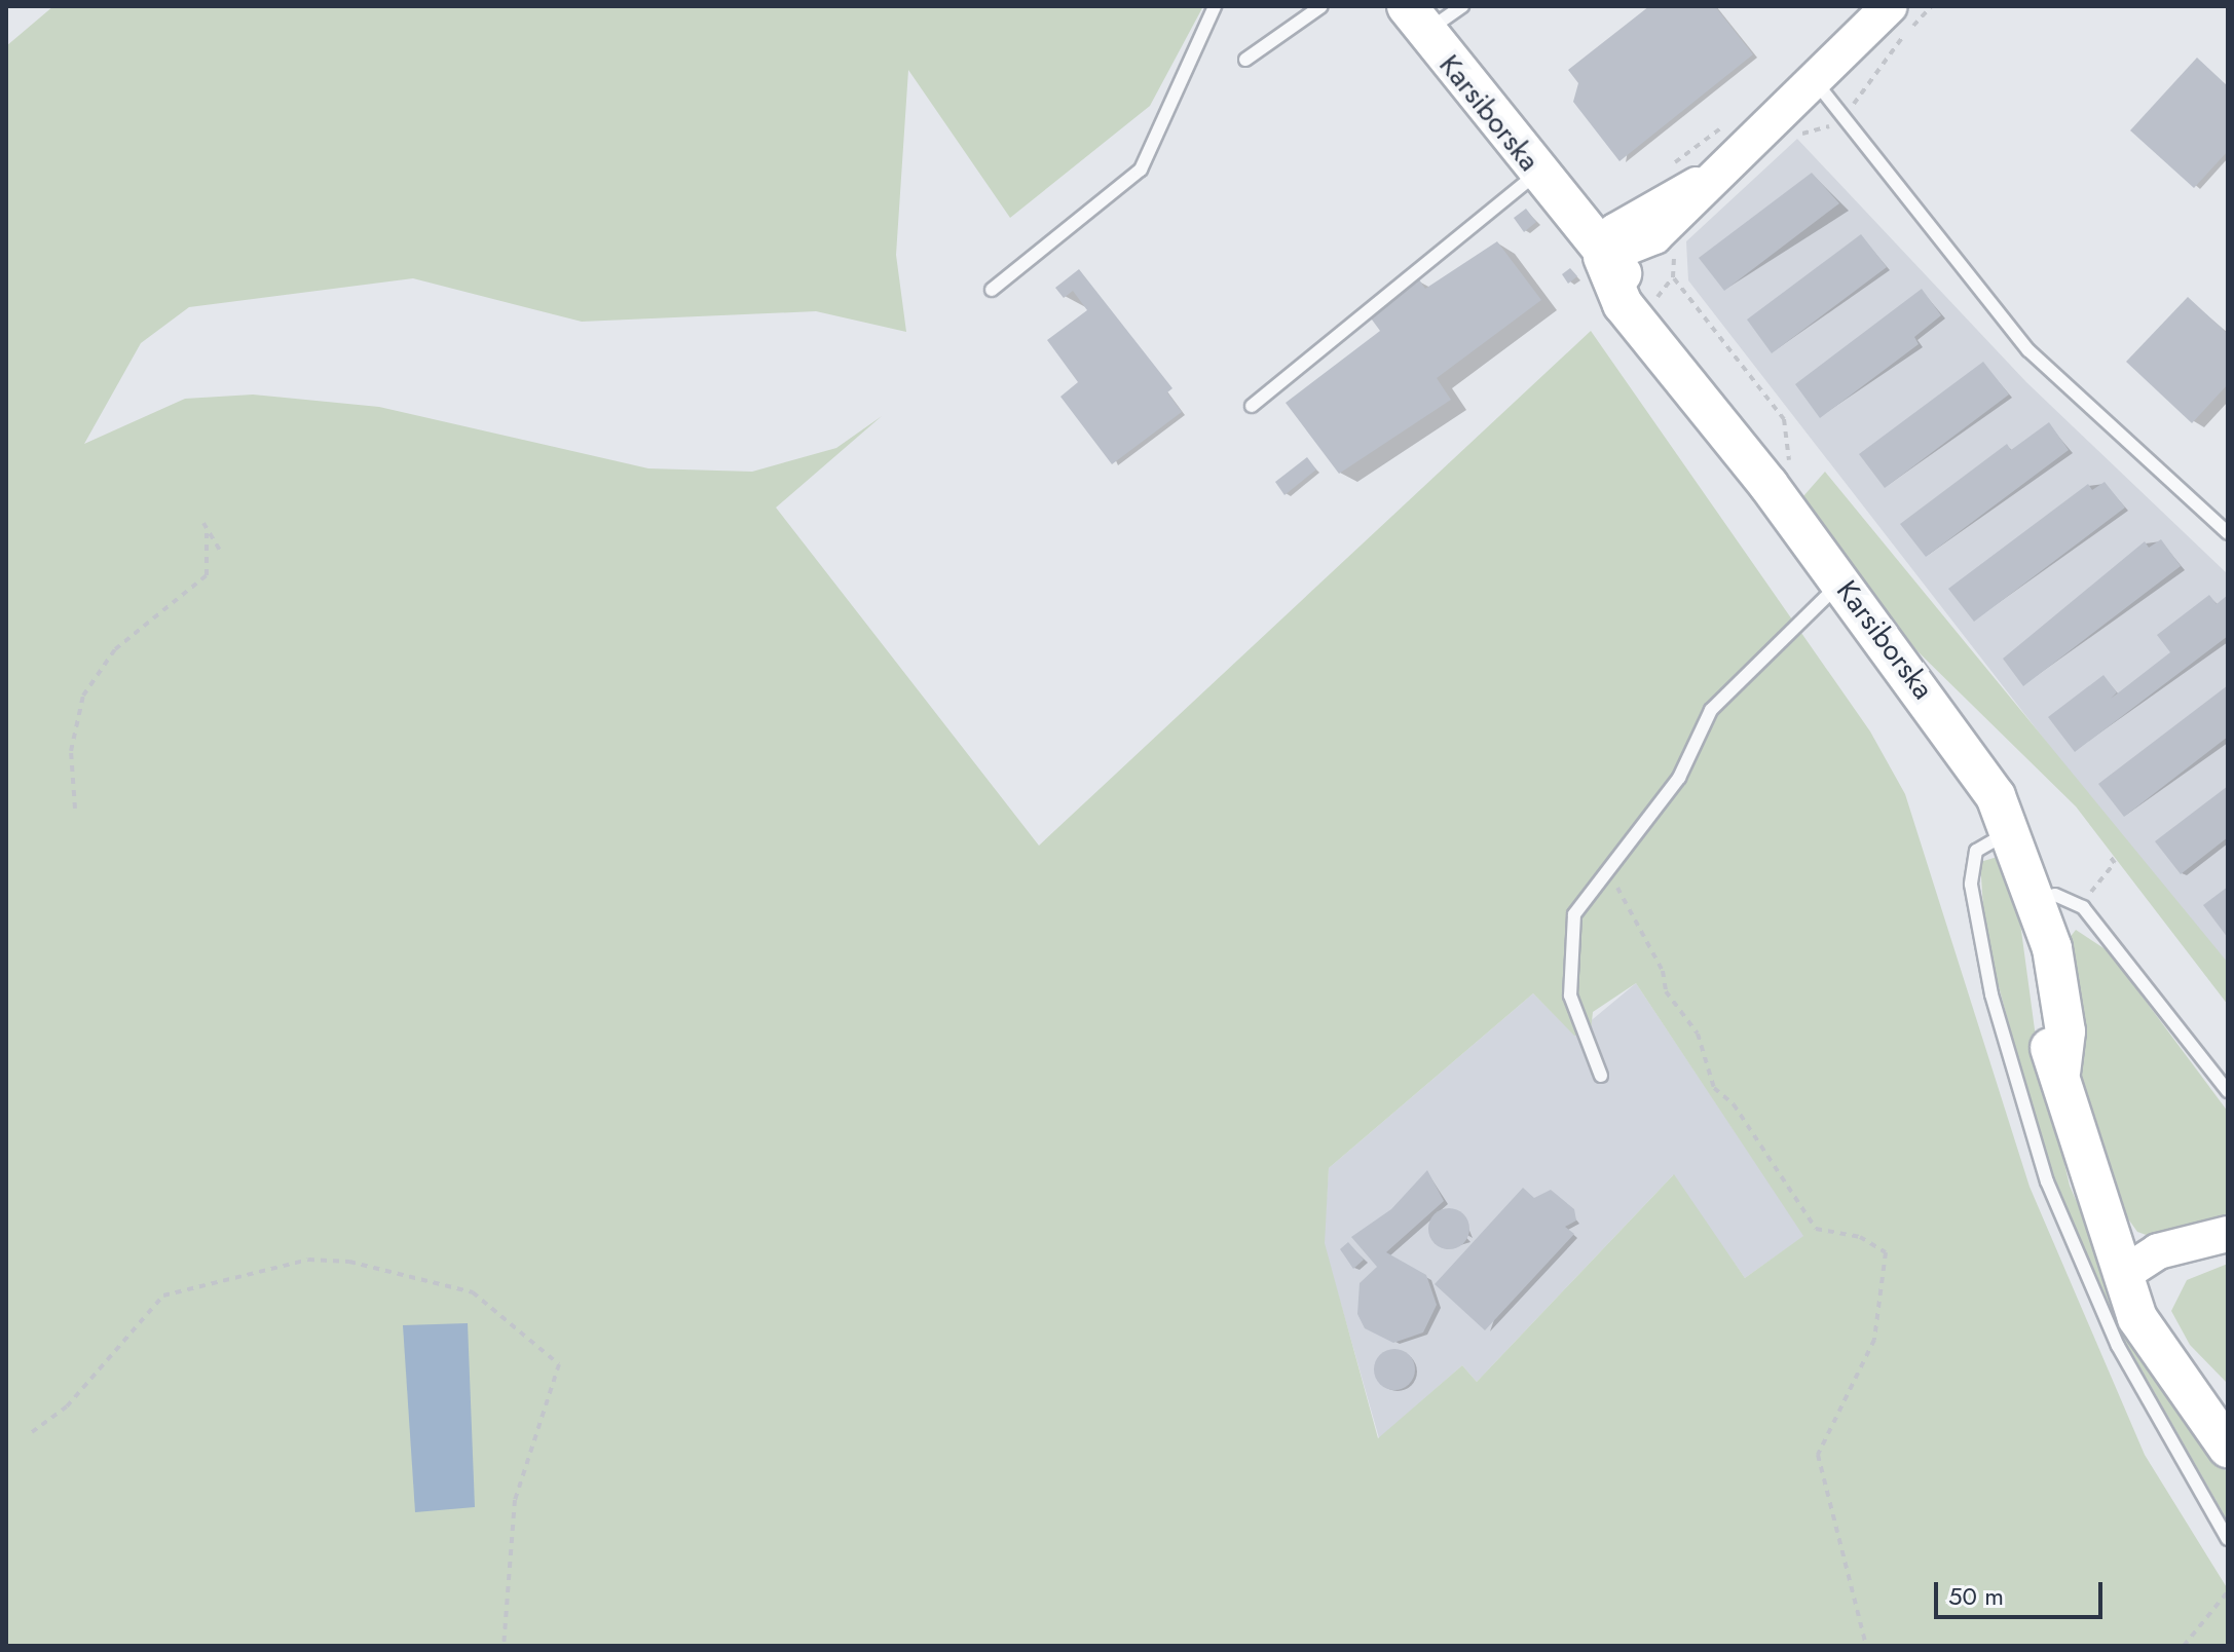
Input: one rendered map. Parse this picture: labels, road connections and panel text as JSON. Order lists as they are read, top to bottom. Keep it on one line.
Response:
{"streets":{"main road":["Karsiborska"]},"scale_bar":"50 m"}
